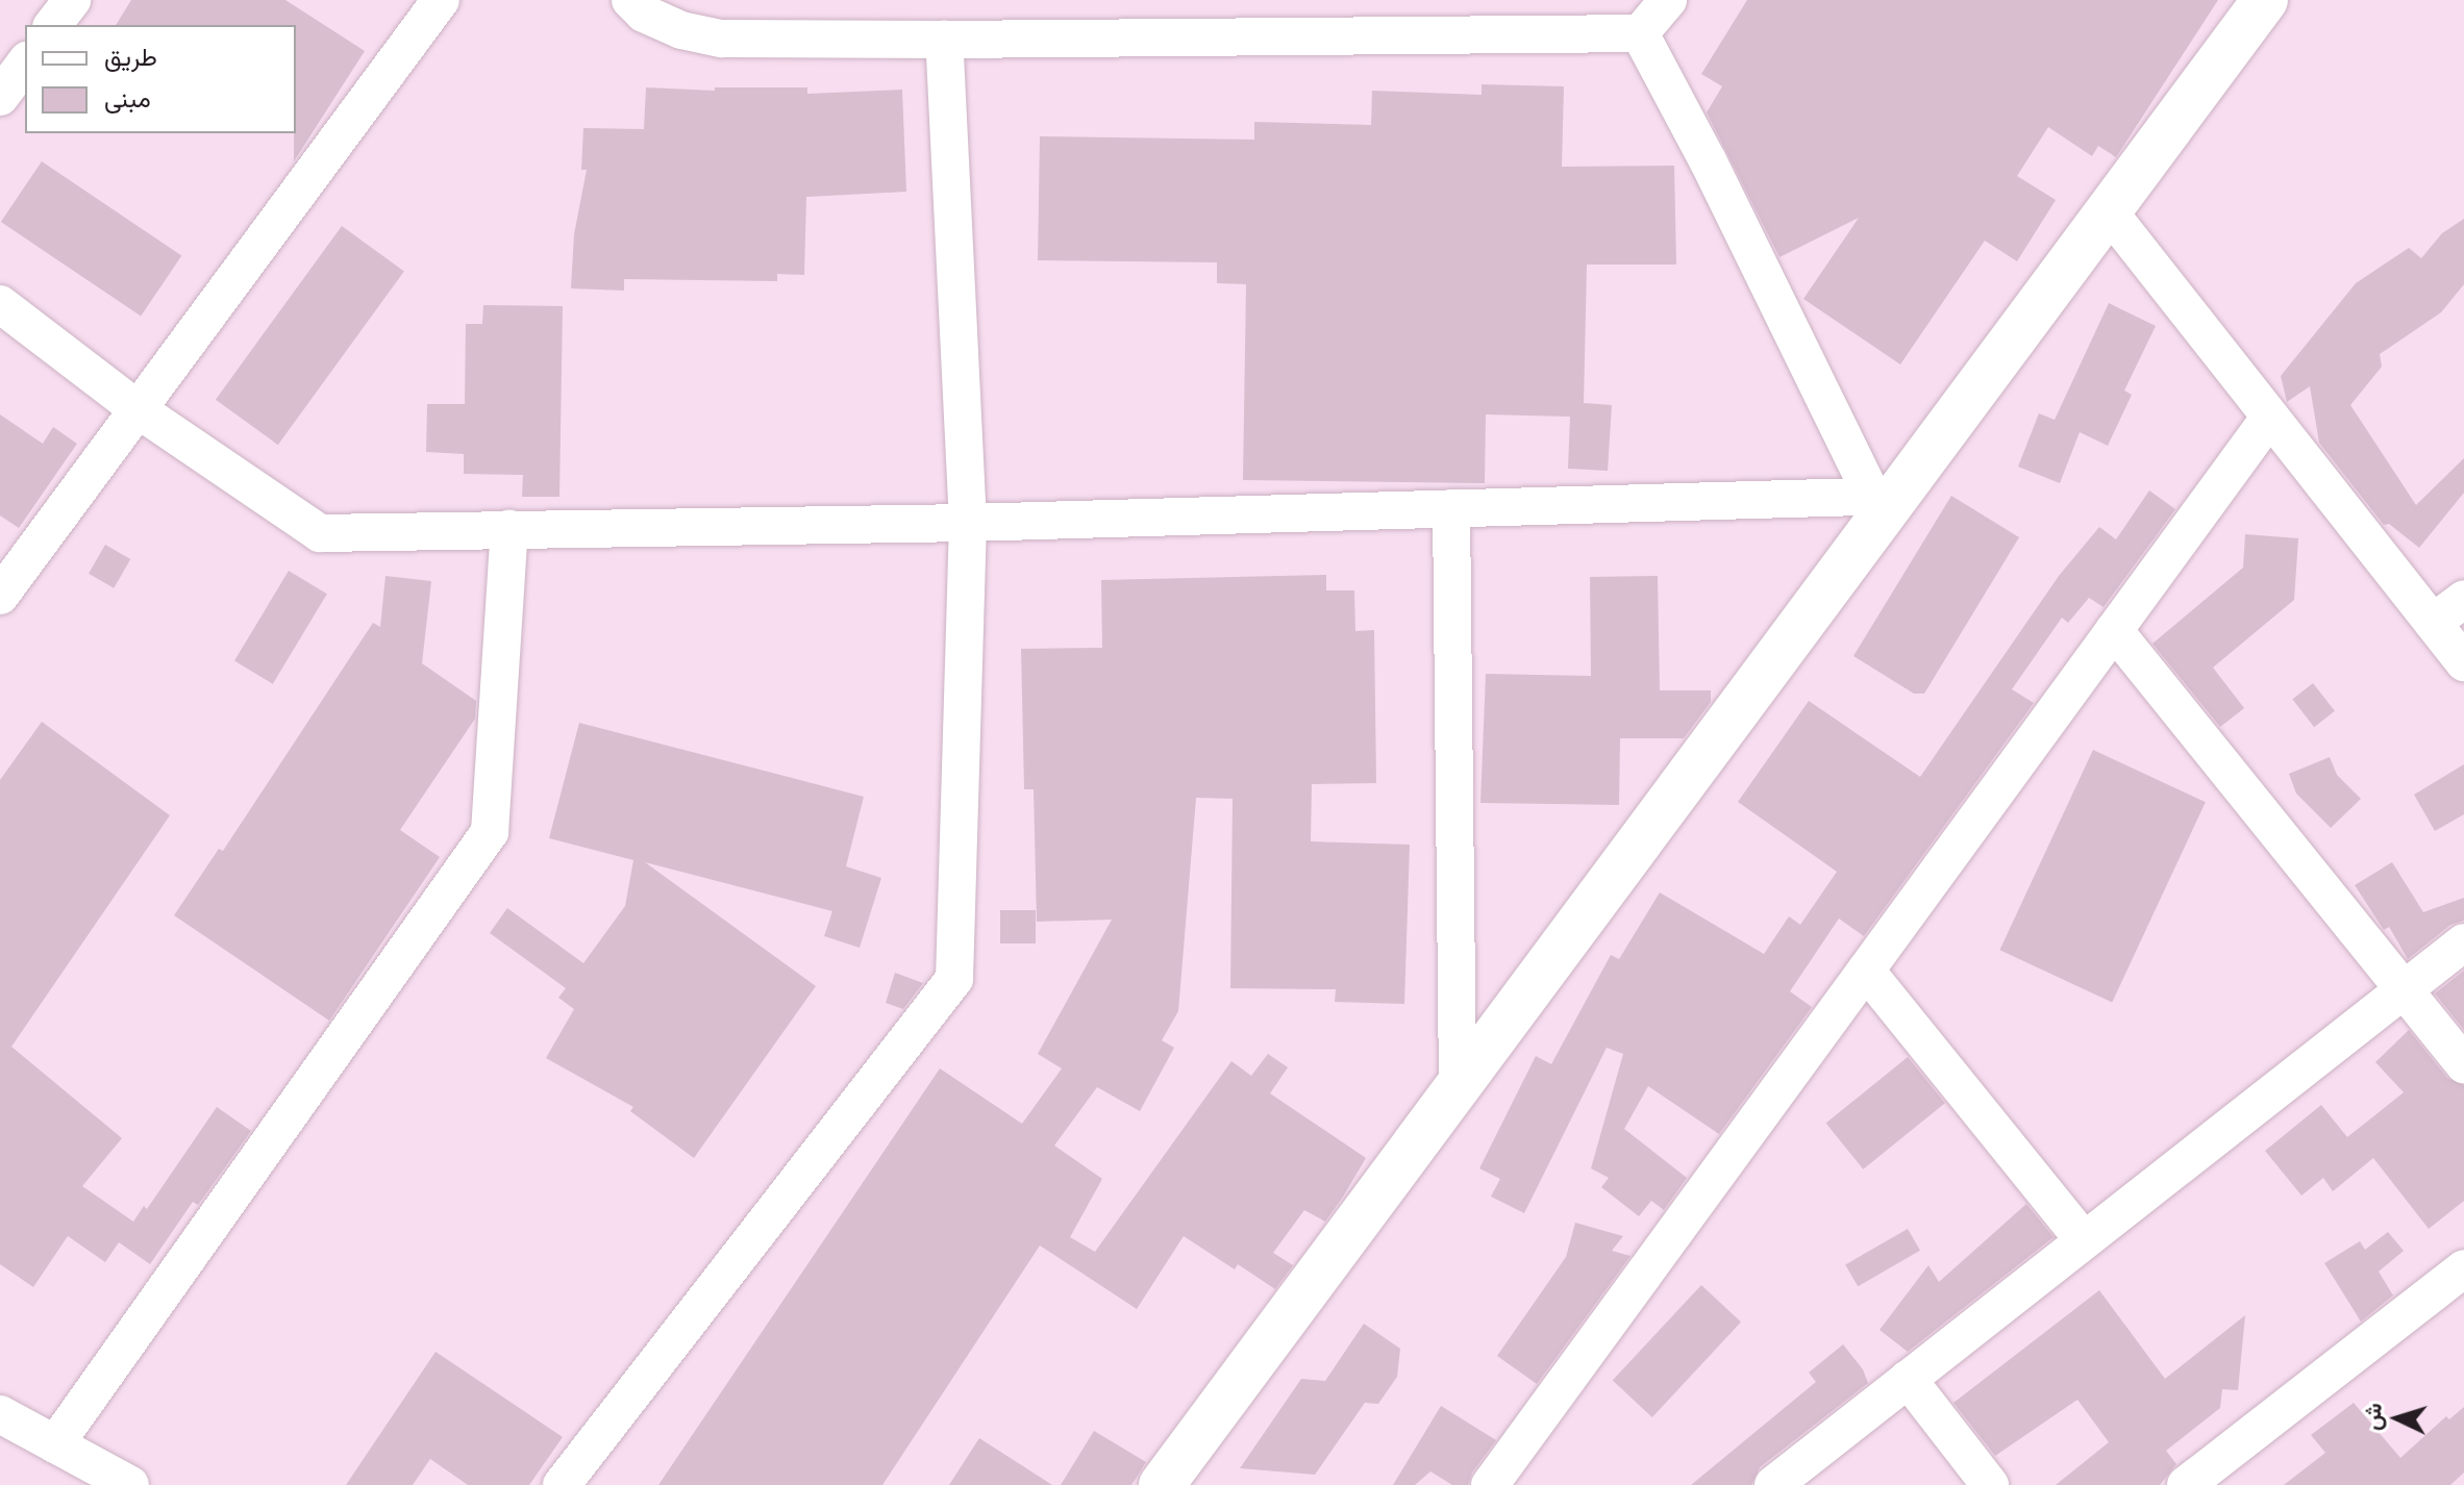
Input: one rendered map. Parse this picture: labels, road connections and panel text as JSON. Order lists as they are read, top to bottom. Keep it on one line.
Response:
{"legend":["طريق","مبنى"],"north":"left"}
